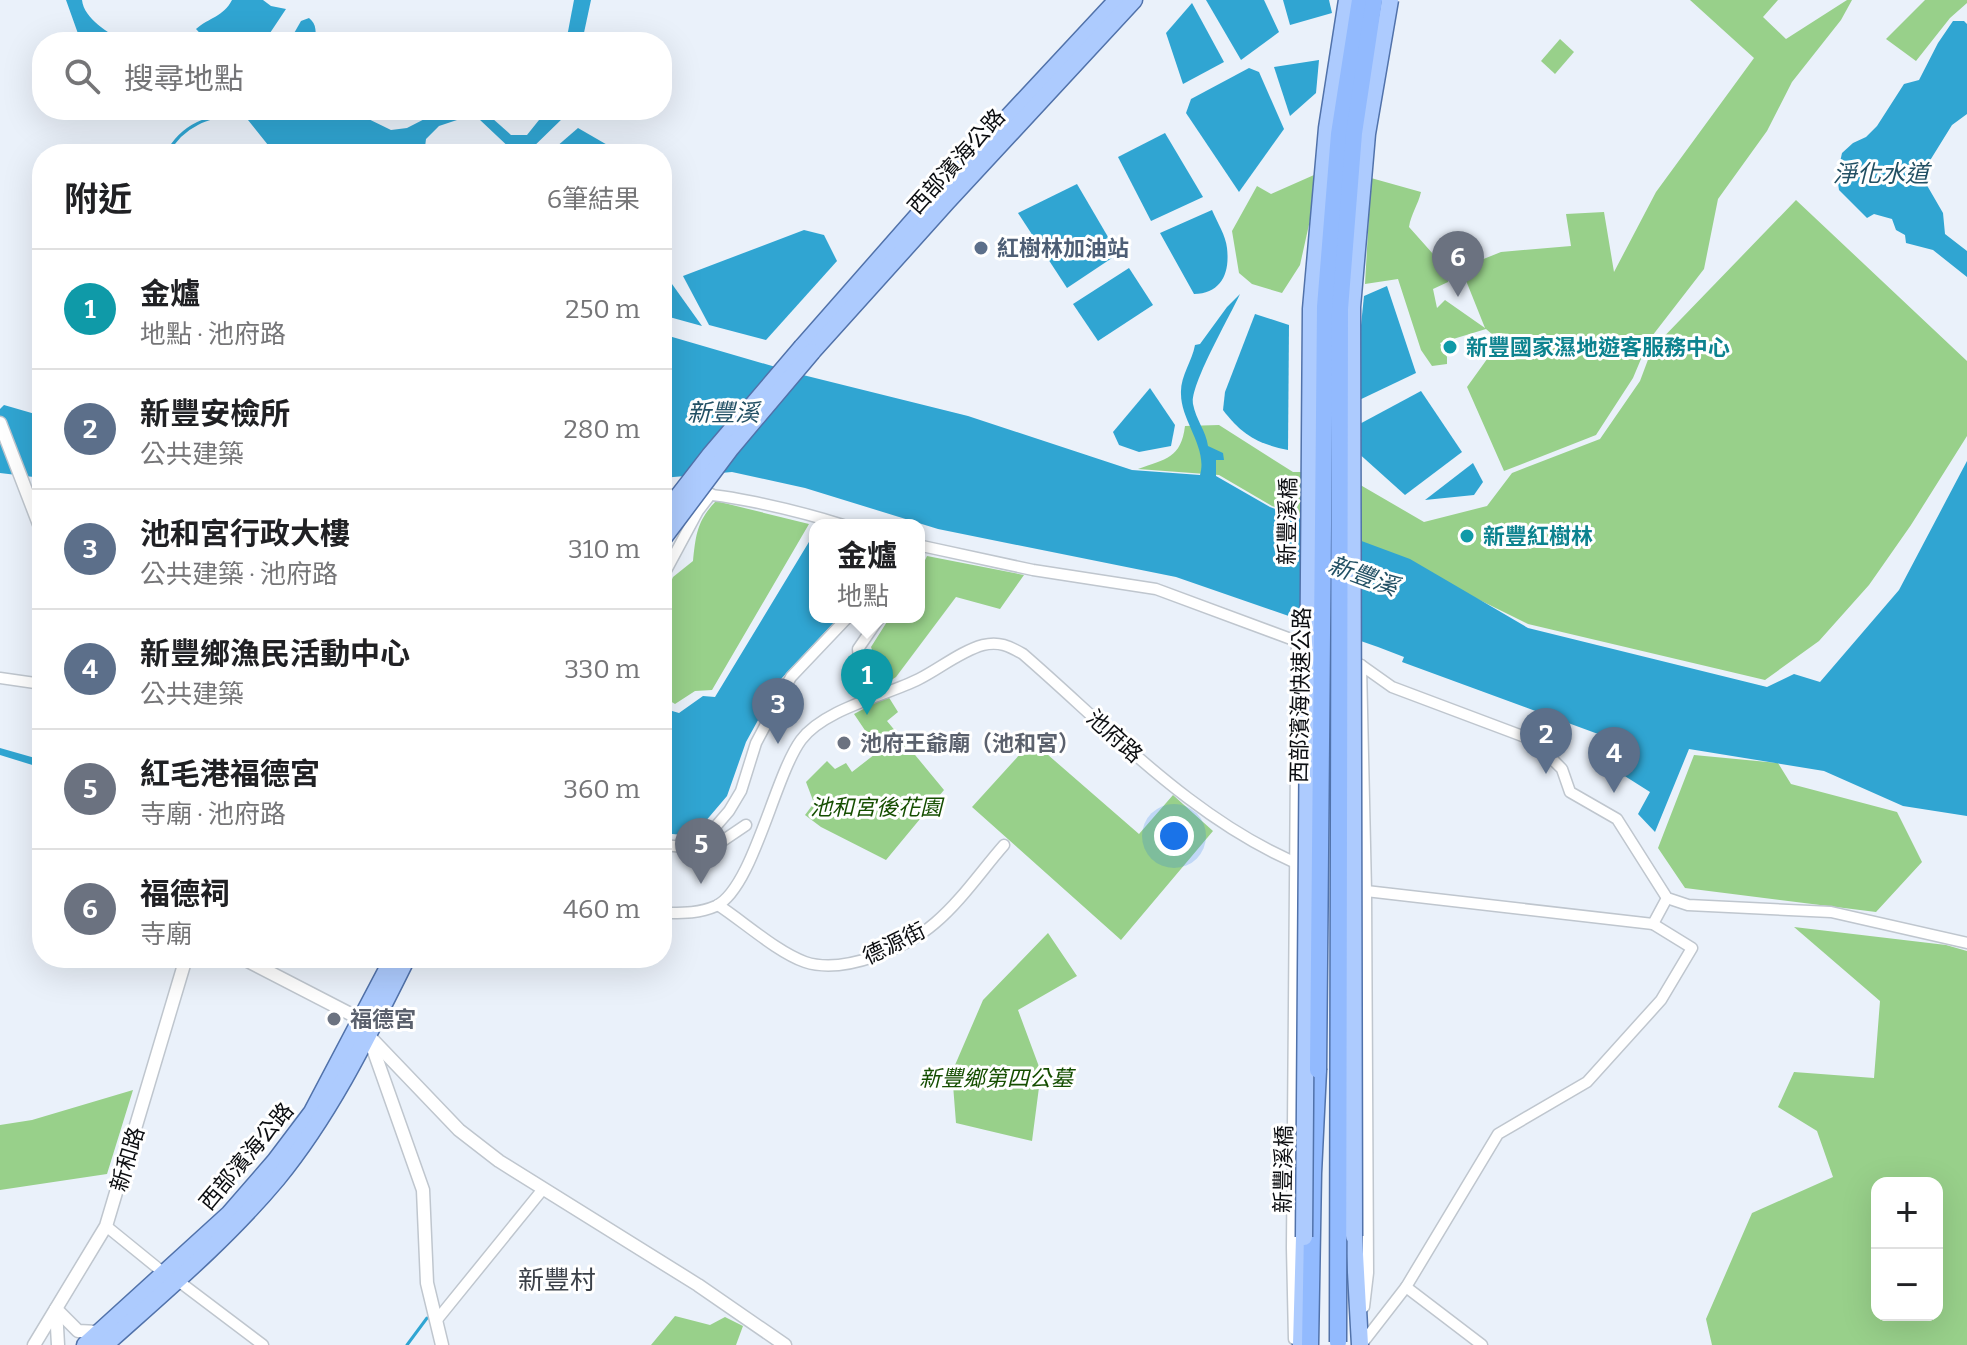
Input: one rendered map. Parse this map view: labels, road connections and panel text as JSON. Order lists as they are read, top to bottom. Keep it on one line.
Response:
{"streets":{"highway":["西部濱海快速公路"],"main road":["西部濱海公路","新豐溪橋"],"street":["池府路","德源街","新和路"]},"crossings":[["池府路","德源街"]],"districts":["新豐村"],"water":["淨化水道","新豐溪"],"parks":["池和宮後花園","新豐鄉第四公墓"],"places":["紅樹林加油站","新豐國家濕地遊客服務中心","新豐紅樹林","池府王爺廟（池和宮）","福德宮"],"page":{"search":"搜尋地點","heading":["附近","6筆結果"],"pins":["6","1","3","2","4","5"],"list":[{"mark":"1","name":"金爐","note":"地點 · 池府路","value":"250 m"},{"mark":"2","name":"新豐安檢所","note":"公共建築","value":"280 m"},{"mark":"3","name":"池和宮行政大樓","note":"公共建築 · 池府路","value":"310 m"},{"mark":"4","name":"新豐鄉漁民活動中心","note":"公共建築","value":"330 m"},{"mark":"5","name":"紅毛港福德宮","note":"寺廟 · 池府路","value":"360 m"},{"mark":"6","name":"福德祠","note":"寺廟","value":"460 m"}],"popup":["金爐","地點"],"map_buttons":["+","−"]}}
